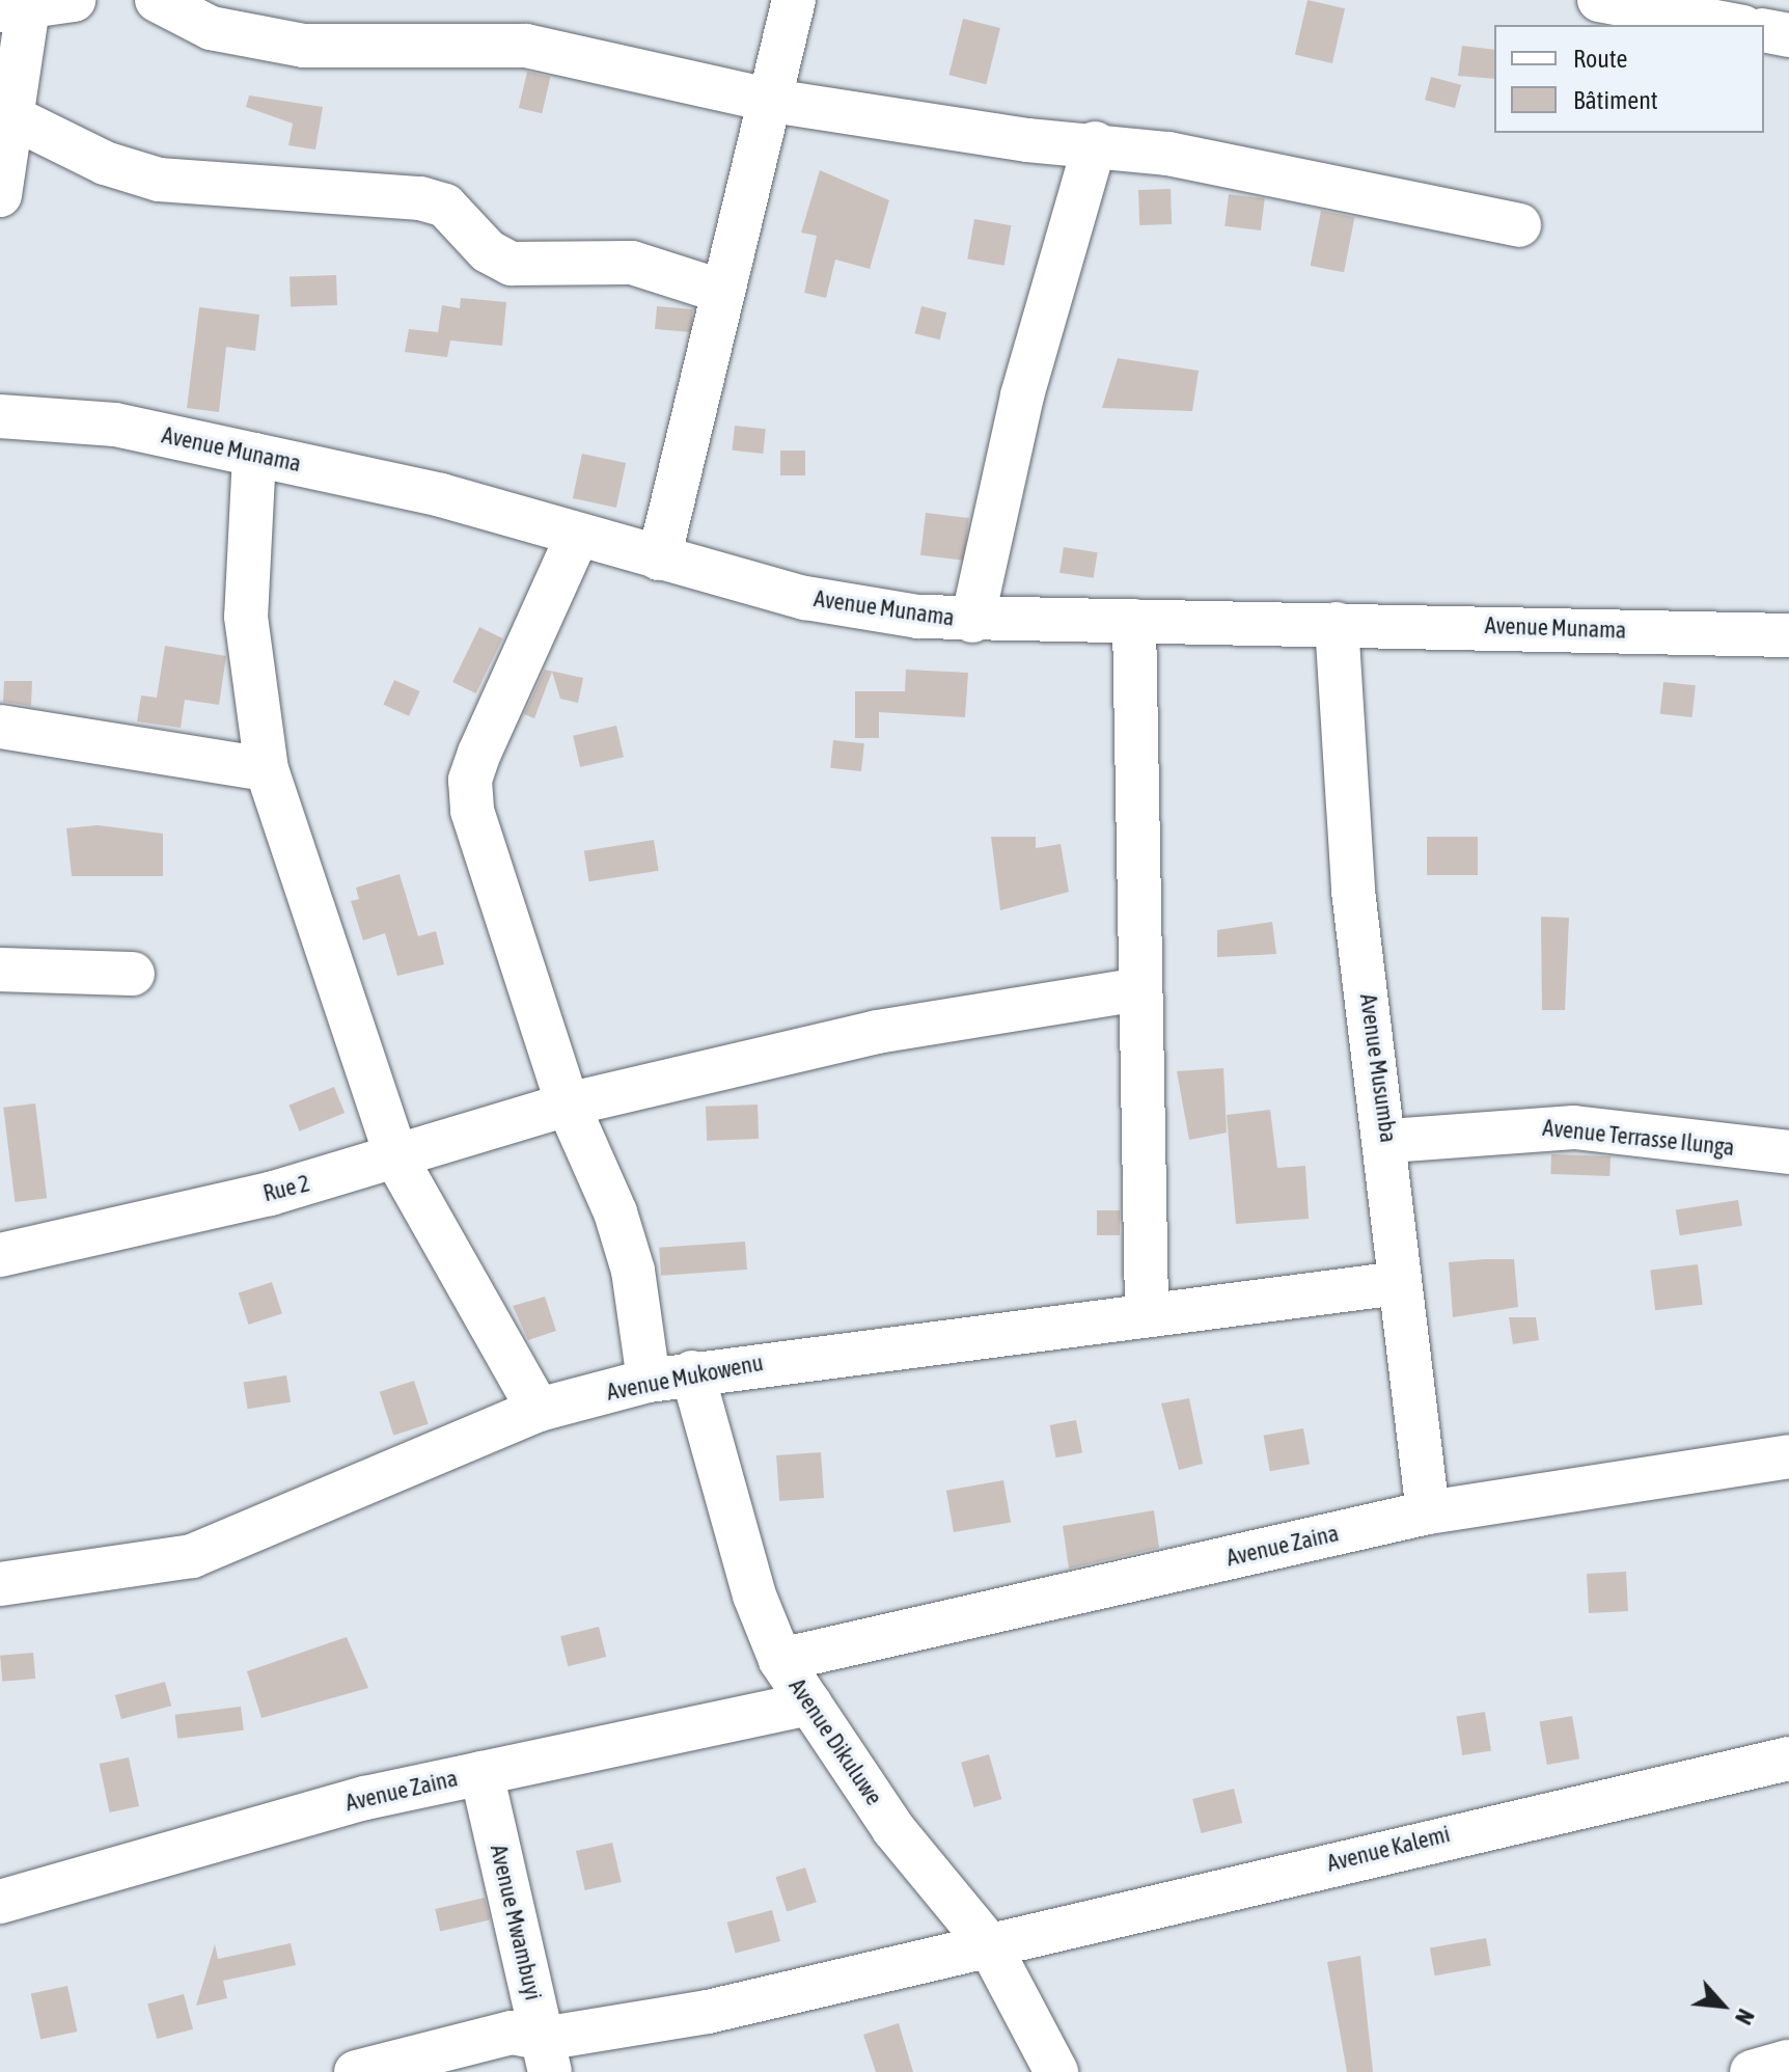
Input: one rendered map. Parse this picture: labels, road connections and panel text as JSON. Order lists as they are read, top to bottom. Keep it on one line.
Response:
{"streets":{"street":["Avenue Munama","Avenue Musumba","Avenue Terrasse Ilunga","Rue 2","Avenue Mukowenu","Avenue Zaina","Avenue Dikuluwe","Avenue Kalemi","Avenue Mwambuyi"]},"crossings":[["Avenue Munama","Avenue Musumba"],["Avenue Musumba","Avenue Terrasse Ilunga"],["Avenue Musumba","Avenue Mukowenu"],["Avenue Musumba","Avenue Zaina"],["Avenue Mukowenu","Avenue Dikuluwe"],["Avenue Zaina","Avenue Dikuluwe"],["Avenue Zaina","Avenue Mwambuyi"],["Avenue Dikuluwe","Avenue Kalemi"],["Avenue Kalemi","Avenue Mwambuyi"]],"legend":["Route","Bâtiment"],"north":"bottom right"}
